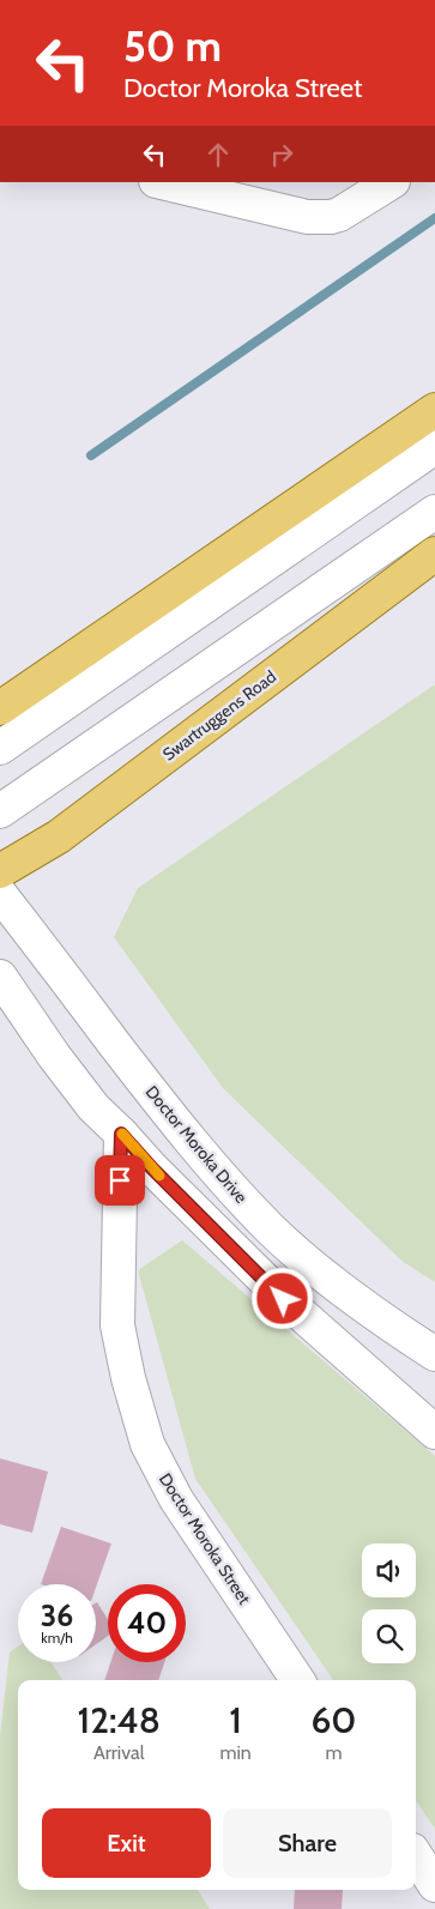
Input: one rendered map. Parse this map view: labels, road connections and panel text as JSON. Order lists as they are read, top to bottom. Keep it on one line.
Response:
{"streets":{"main road":["Swartruggens Road"],"street":["Doctor Moroka Drive","Doctor Moroka Street"]},"page":{"turn":["50 m","Doctor Moroka Street"],"speed":"36 km/h","limit":"40","eta":["12:48","Arrival","1","min","60","m"],"buttons":["Exit","Share"]}}
